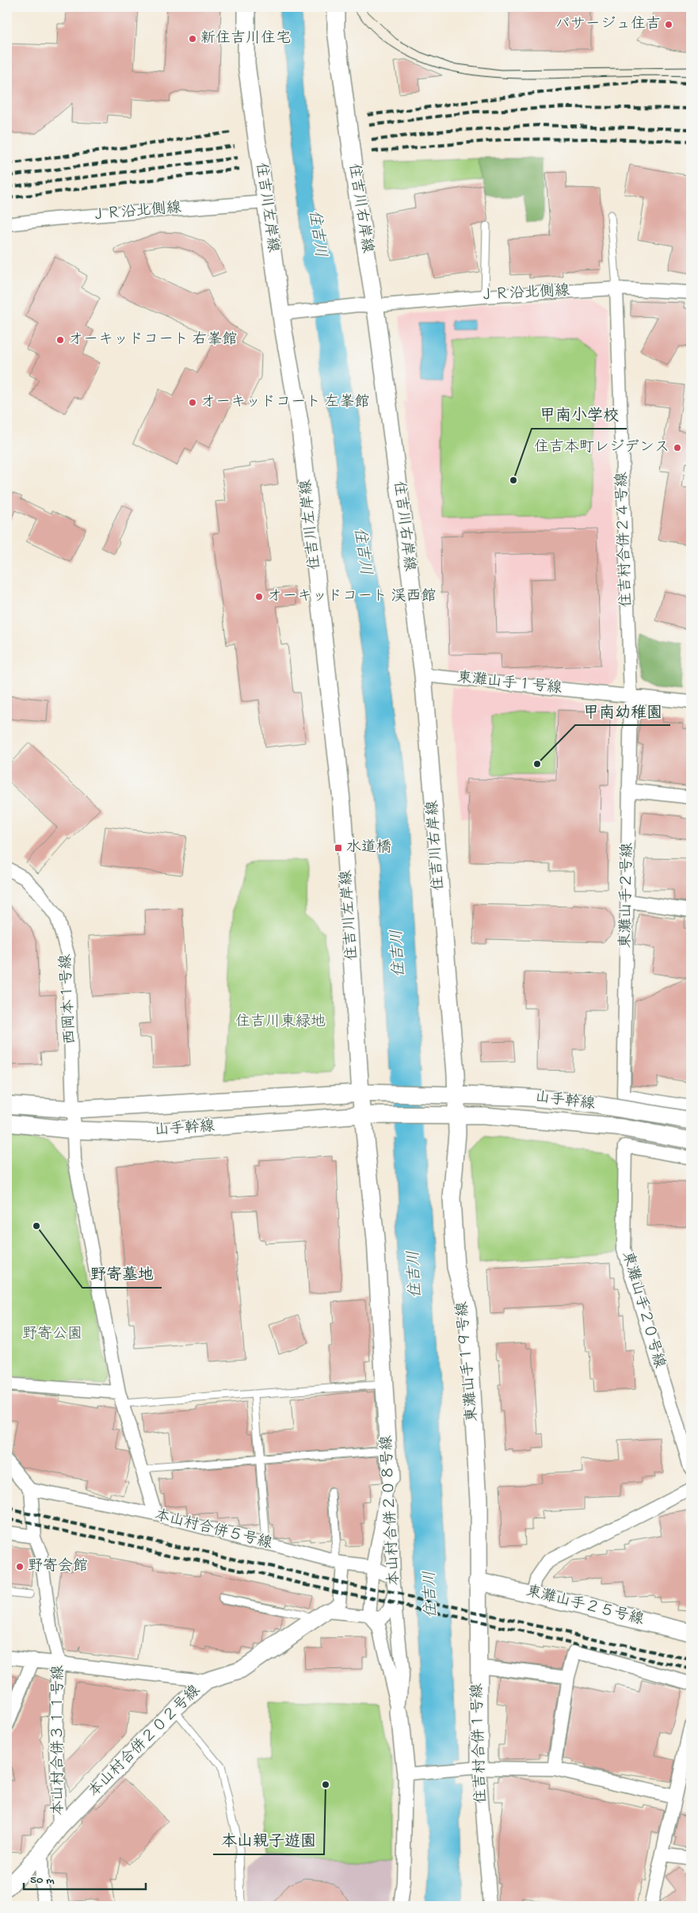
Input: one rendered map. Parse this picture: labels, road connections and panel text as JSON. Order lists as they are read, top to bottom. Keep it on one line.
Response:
{"streets":{"street":["住吉川左岸線","住吉川右岸線","ＪＲ沿北側線","住吉村合併２４号線","東灘山手１号線","東灘山手２号線","西岡本１号線","山手幹線","東灘山手２０号線","東灘山手１９号線","本山村合併２０８号線","本山村合併５号線","東灘山手２５号線","本山村合併３１１号線","本山村合併２０２号線","住吉村合併１号線"]},"crossings":[["住吉川左岸線","ＪＲ沿北側線"],["住吉川左岸線","山手幹線"],["住吉川左岸線","本山村合併２０８号線"],["住吉川右岸線","ＪＲ沿北側線"],["住吉川右岸線","東灘山手１号線"],["住吉川右岸線","山手幹線"],["住吉川右岸線","東灘山手１９号線"],["ＪＲ沿北側線","住吉村合併２４号線"],["住吉村合併２４号線","東灘山手１号線"],["住吉村合併２４号線","東灘山手２号線"],["東灘山手１号線","東灘山手２号線"],["西岡本１号線","山手幹線"],["西岡本１号線","本山村合併５号線"],["山手幹線","東灘山手１９号線"],["山手幹線","本山村合併２０８号線"],["東灘山手１９号線","東灘山手２５号線"],["東灘山手１９号線","住吉村合併１号線"],["本山村合併２０８号線","本山村合併５号線"],["本山村合併５号線","本山村合併３１１号線"],["東灘山手２５号線","住吉村合併１号線"],["本山村合併３１１号線","本山村合併２０２号線"]],"water":["住吉川"],"parks":["住吉川東緑地","野寄公園"],"places":{"other":["パサージュ住吉","新住吉川住宅","オーキッドコート 右峯館","オーキッドコート 左峯館","住吉本町レジデンス","甲南小学校","オーキッドコート 渓西館","甲南幼稚園","野寄墓地","野寄会館","本山親子遊園"],"transit":["水道橋"]},"scale_bar":"50 m"}
